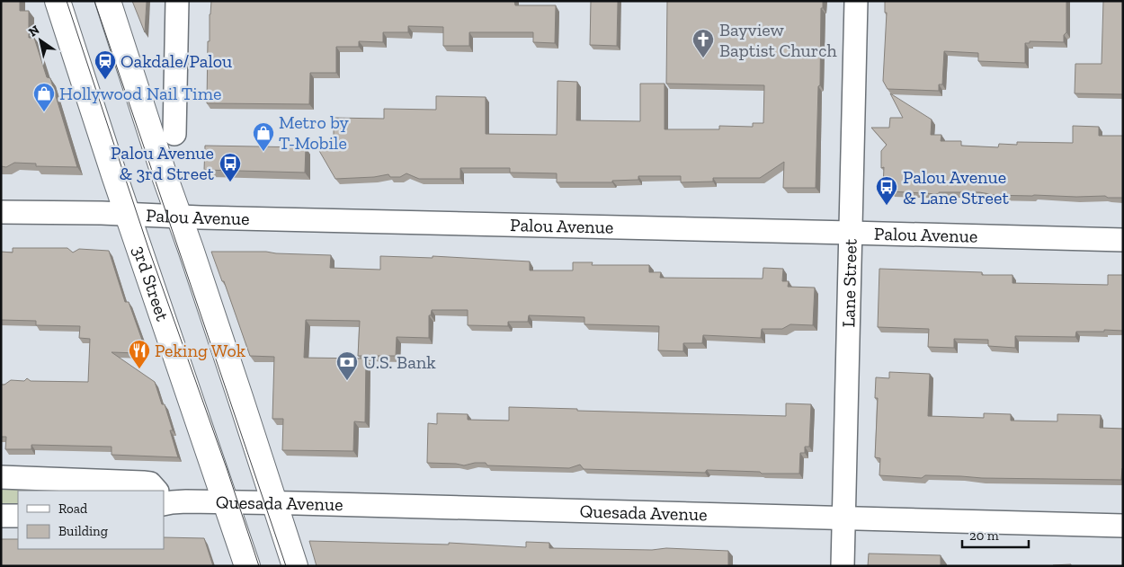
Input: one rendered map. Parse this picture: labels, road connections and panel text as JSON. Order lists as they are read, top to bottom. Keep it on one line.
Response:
{"streets":{"main road":["3rd Street"],"street":["Palou Avenue","Lane Street","Quesada Avenue"]},"crossings":[["Palou Avenue","3rd Street"],["Palou Avenue","Lane Street"],["3rd Street","Quesada Avenue"],["Lane Street","Quesada Avenue"]],"places":{"church":["Bayview Baptist Church"],"station":["Oakdale/Palou"],"shop":["Hollywood Nail Time","Metro by T-Mobile"],"bus stop":["Palou Avenue & 3rd Street","Palou Avenue & Lane Street"],"restaurant":["Peking Wok"],"bank":["U.S. Bank"]},"legend":["Road","Building"],"scale_bar":"20 m","north":"top left"}
